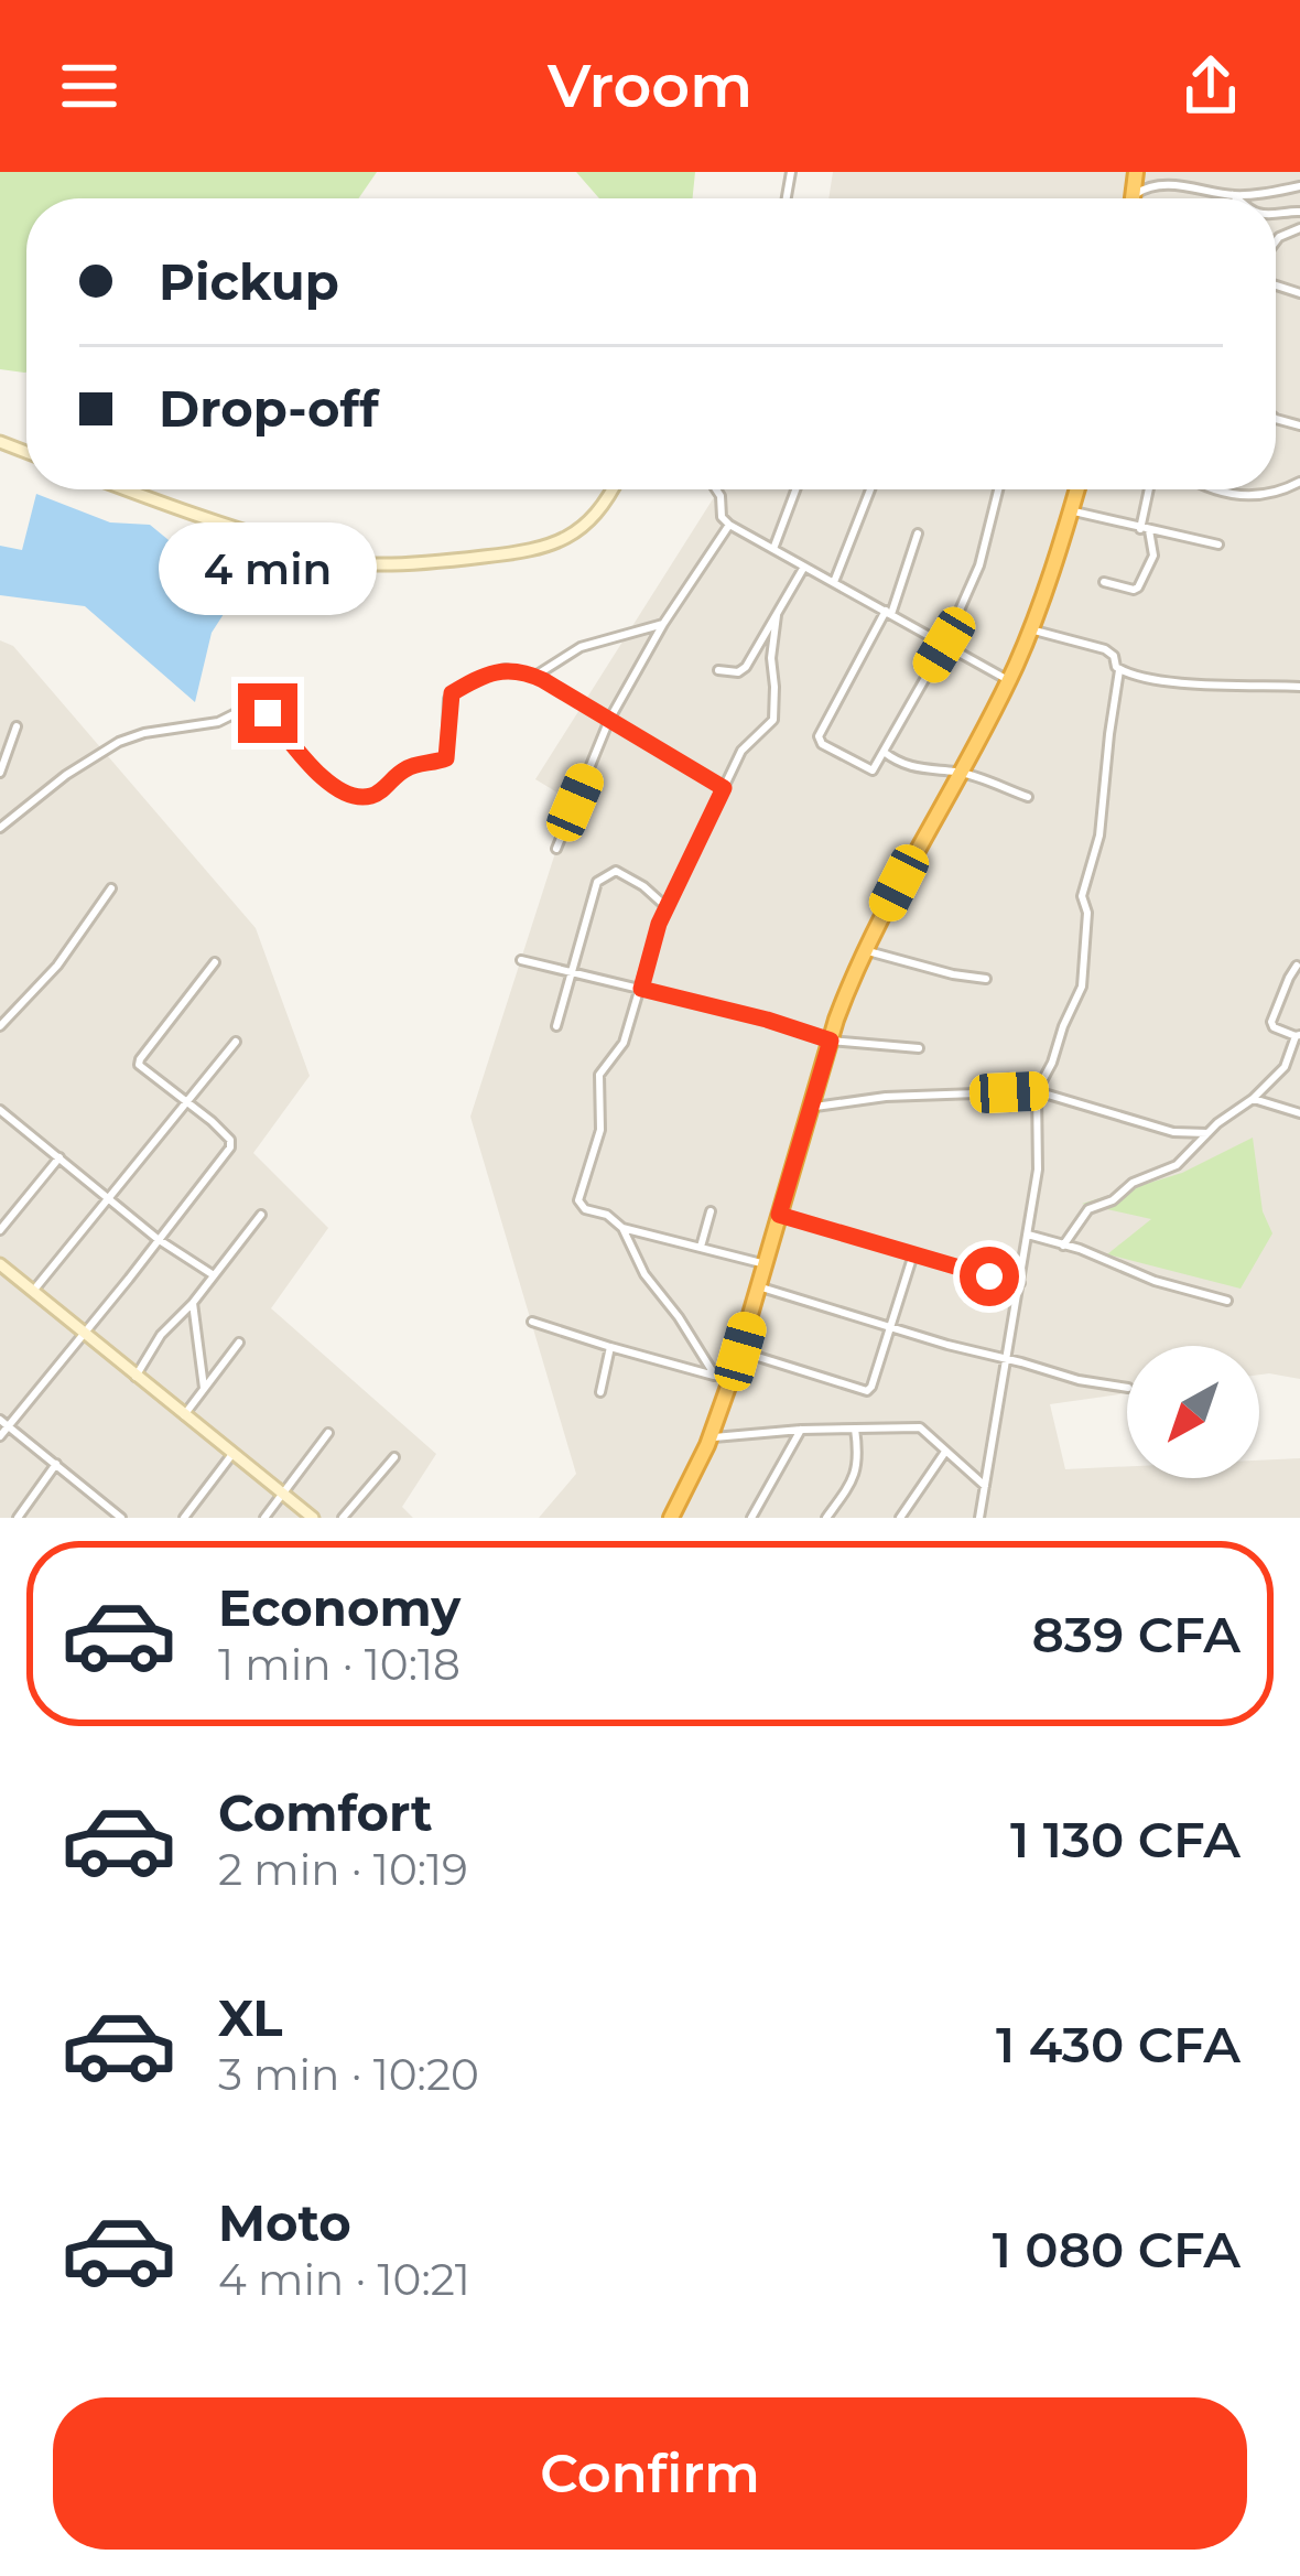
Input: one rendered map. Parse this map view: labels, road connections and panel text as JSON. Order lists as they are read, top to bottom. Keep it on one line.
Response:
{"north":"bottom left","page":{"header":"Vroom","banner":["Pickup","Drop-off"],"bubble":"4 min","list":[{"name":"Economy","note":"1 min · 10:18","value":"839 CFA"},{"name":"Comfort","note":"2 min · 10:19","value":"1 130 CFA"},{"name":"XL","note":"3 min · 10:20","value":"1 430 CFA"},{"name":"Moto","note":"4 min · 10:21","value":"1 080 CFA"}],"buttons":"Confirm"}}
